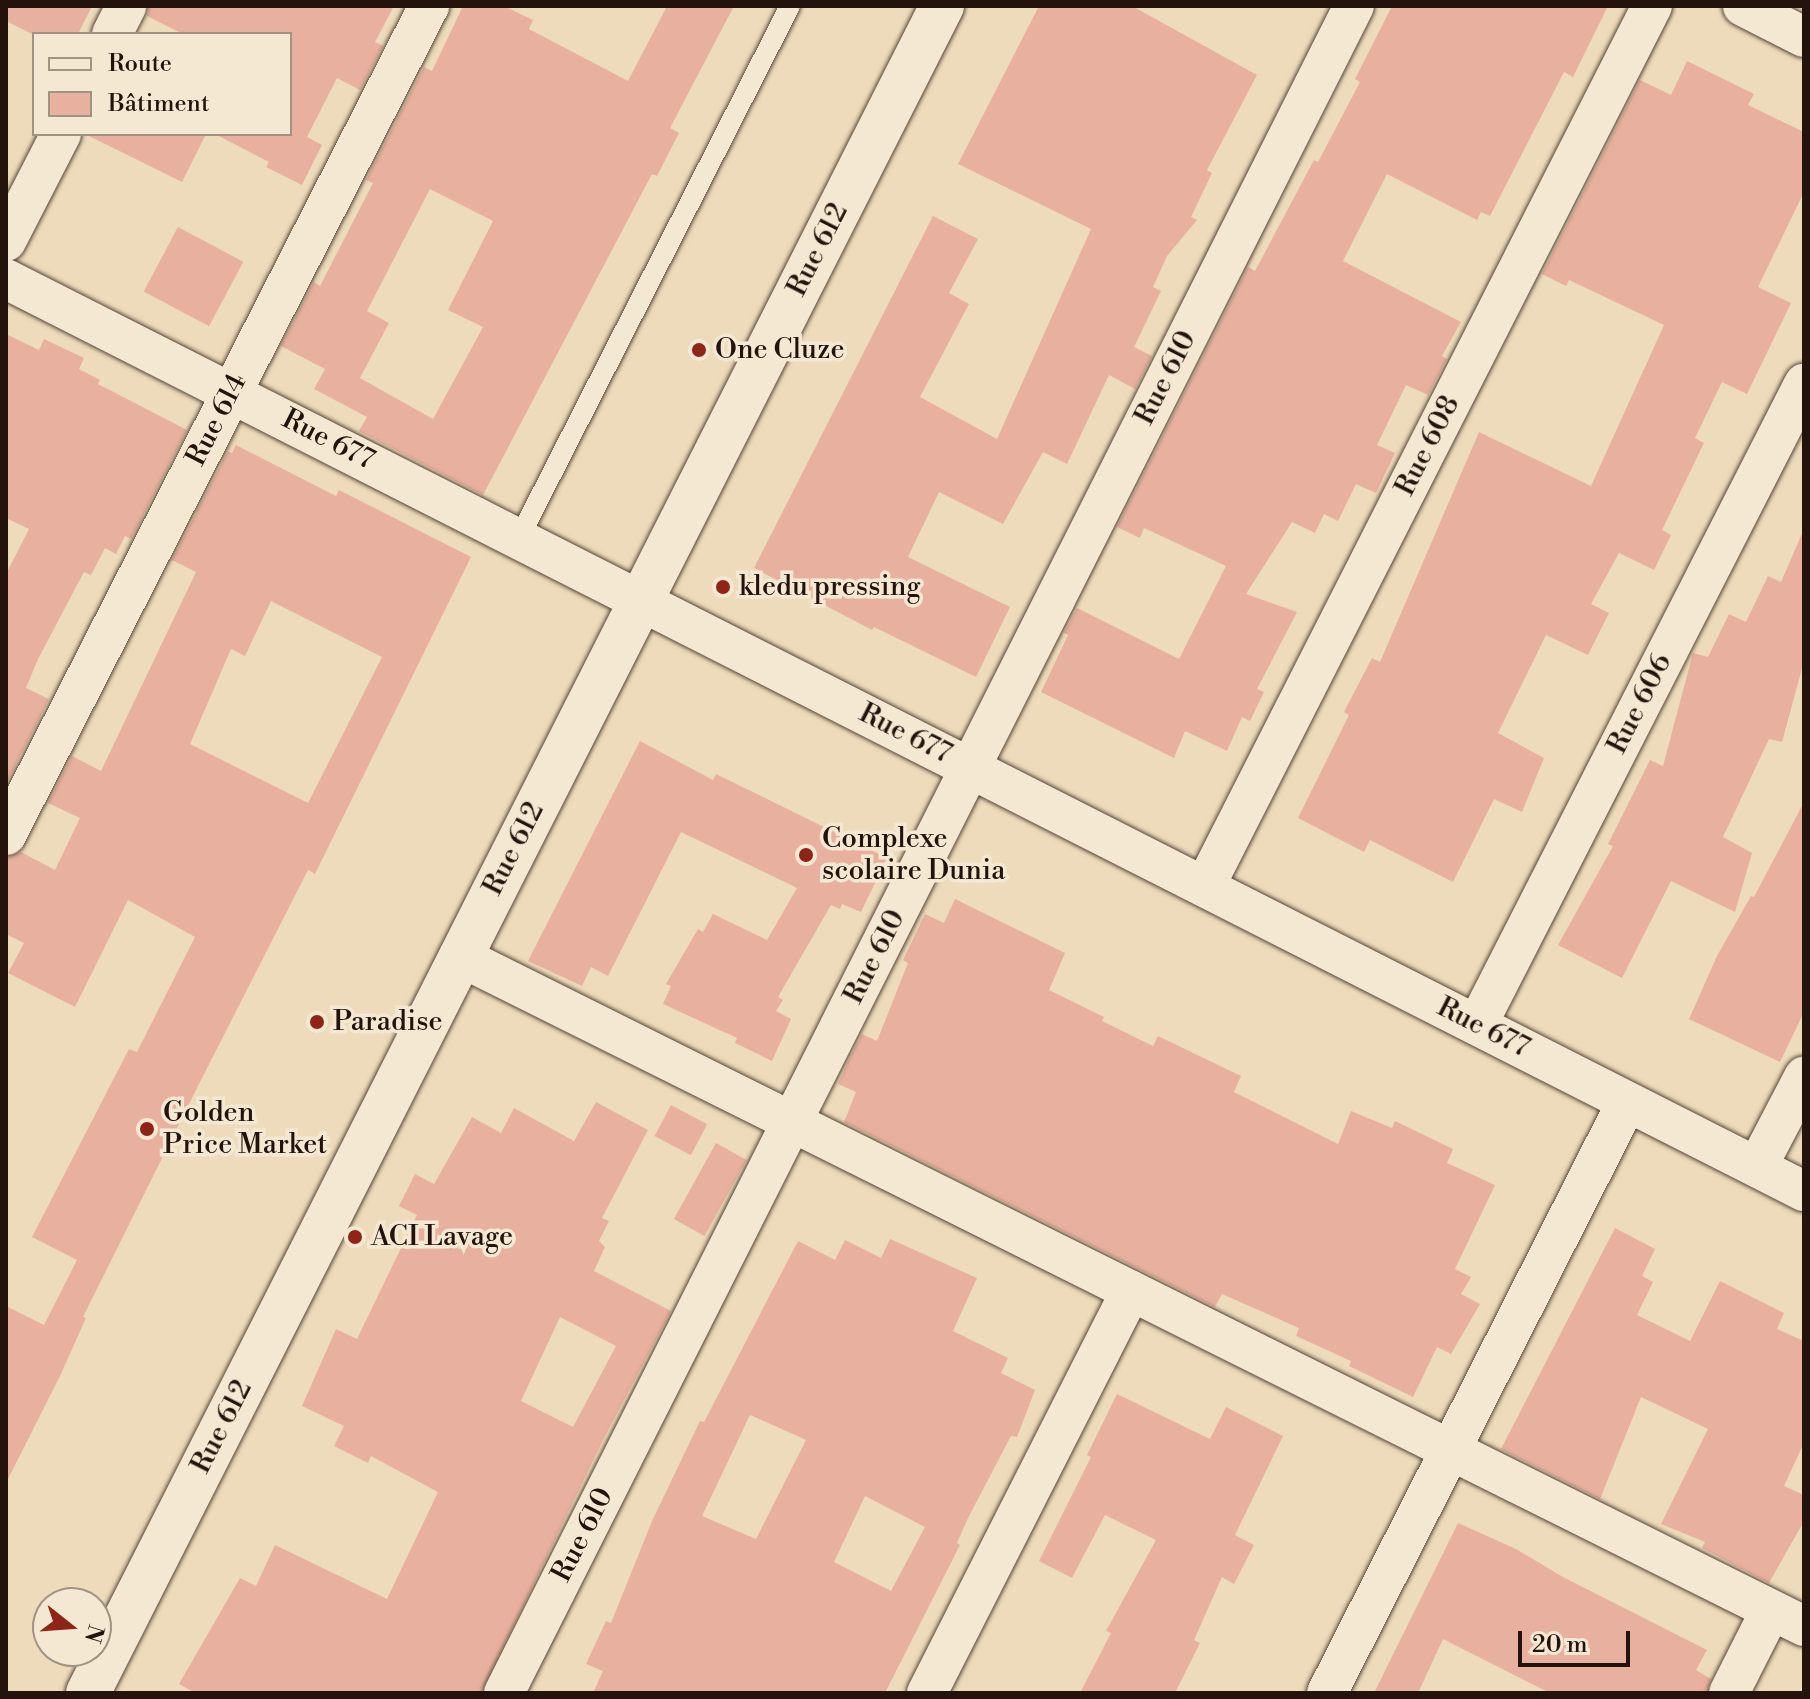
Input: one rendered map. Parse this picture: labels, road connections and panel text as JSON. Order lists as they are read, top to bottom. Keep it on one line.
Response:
{"streets":{"street":["Rue 612","Rue 610","Rue 614","Rue 677","Rue 608","Rue 606"]},"crossings":[["Rue 612","Rue 677"],["Rue 610","Rue 677"],["Rue 614","Rue 677"],["Rue 677","Rue 608"],["Rue 677","Rue 606"]],"places":["One Cluze","kledu pressing","Complexe scolaire Dunia","Paradise","Golden Price Market","ACI Lavage"],"legend":["Route","Bâtiment"],"scale_bar":"20 m","north":"right"}
